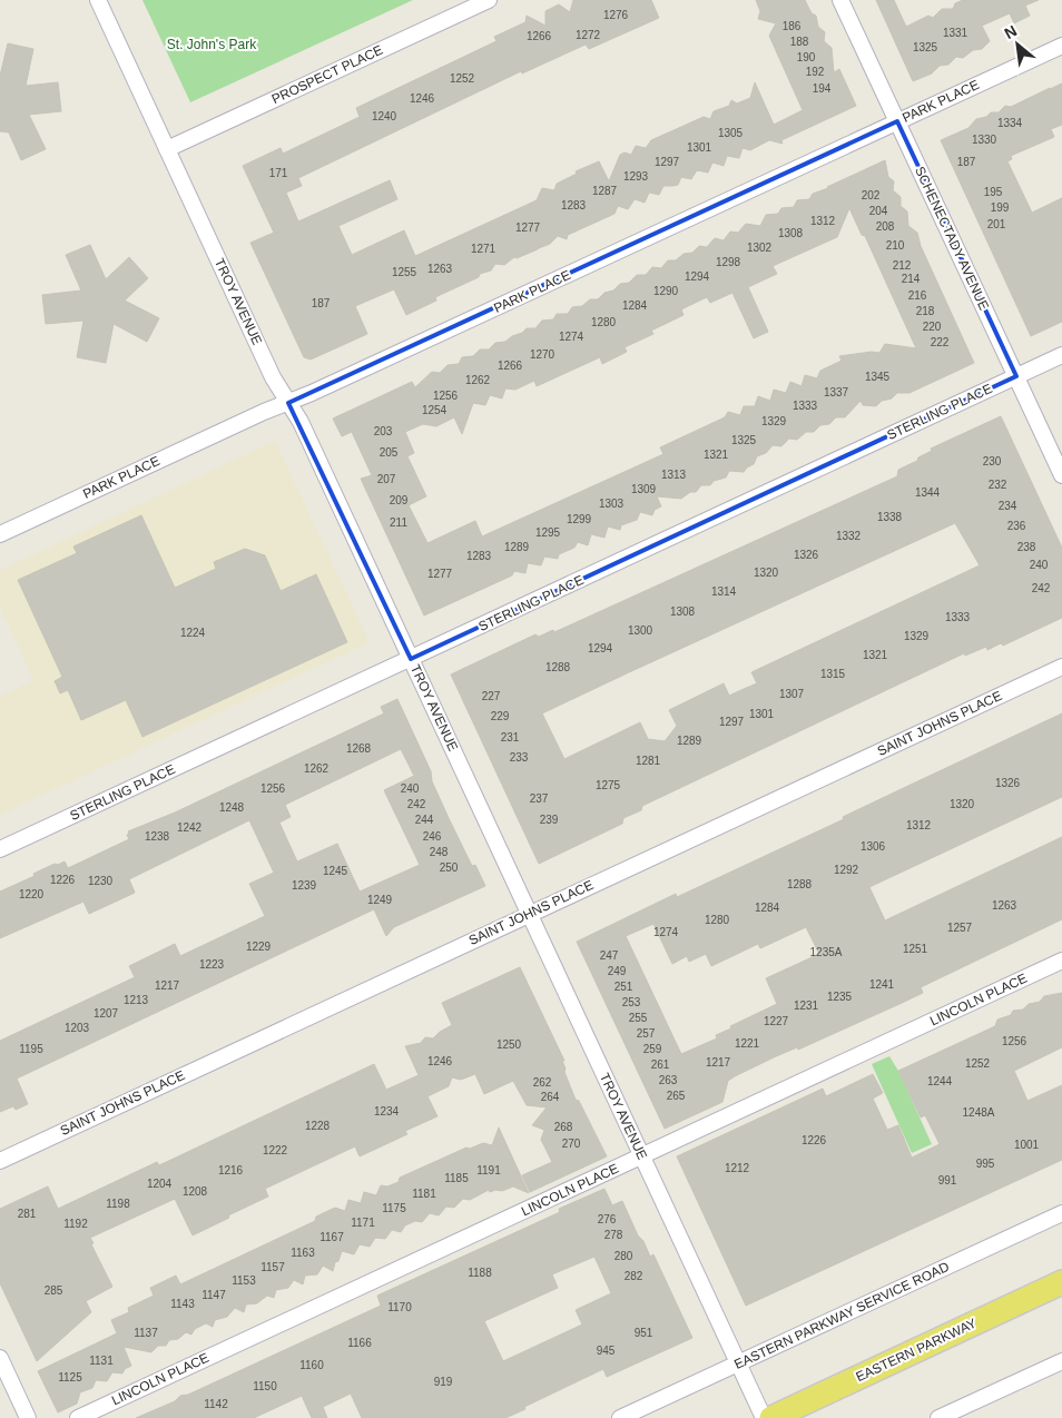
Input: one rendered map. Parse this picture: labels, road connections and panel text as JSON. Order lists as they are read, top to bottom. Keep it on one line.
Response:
{"streets":{"main road":["EASTERN PARKWAY"],"street":["PROSPECT PLACE","PARK PLACE","SCHENECTADY AVENUE","TROY AVENUE","STERLING PLACE","SAINT JOHNS PLACE","LINCOLN PLACE","EASTERN PARKWAY SERVICE ROAD"]},"crossings":[["PROSPECT PLACE","TROY AVENUE"],["PARK PLACE","SCHENECTADY AVENUE"],["PARK PLACE","TROY AVENUE"],["SCHENECTADY AVENUE","STERLING PLACE"],["TROY AVENUE","STERLING PLACE"],["TROY AVENUE","SAINT JOHNS PLACE"],["TROY AVENUE","LINCOLN PLACE"],["TROY AVENUE","EASTERN PARKWAY SERVICE ROAD"]],"parks":["St. John's Park"],"house_numbers":["1276","186","1331","1272","1266","188","1325","190","192","1252","194","1246","1240","1334","1305","1330","1301","1297","187","171","1293","1287","195","202","1283","199","204","1312","201","208","1277","1308","210","1302","1271","1298","212","1263","1255","1294","214","1290","216","187","1284","218","1280","220","1274","222","1270","1266","1345","1262","1337","1256","1333","1254","1329","203","1325","205","1321","230","1313","207","232","1309","1344","209","1303","234","1338","1299","211","236","1295","1332","1289","238","1326","1283","240","1320","1277","242","1314","1308","1333","1300","1224","1329","1294","1321","1288","1315","1307","227","1301","229","1297","231","1289","1268","233","1281","1262","1326","1275","1256","240","237","242","1320","1248","244","239","1312","1242","1238","246","1306","248","250","1292","1245","1226","1230","1288","1239","1220","1249","1263","1284","1280","1257","1274","1229","1251","1235A","247","1223","249","1241","1217","251","1235","1213","253","1231","1207","255","1227","1203","257","1256","1221","1250","1195","259","1246","1217","1252","261","263","1244","262","265","264","1234","1248A","1228","268","1226","270","1001","1222","995","1212","1216","1191","1185","991","1204","1208","1181","1198","1175","281","276","1171","1192","278","1167","1163","280","1157","1188","282","1153","285","1147","1143","1170","1137","951","1166","945","1131","1160","1125","919","1150","1142"],"north":"top left"}
